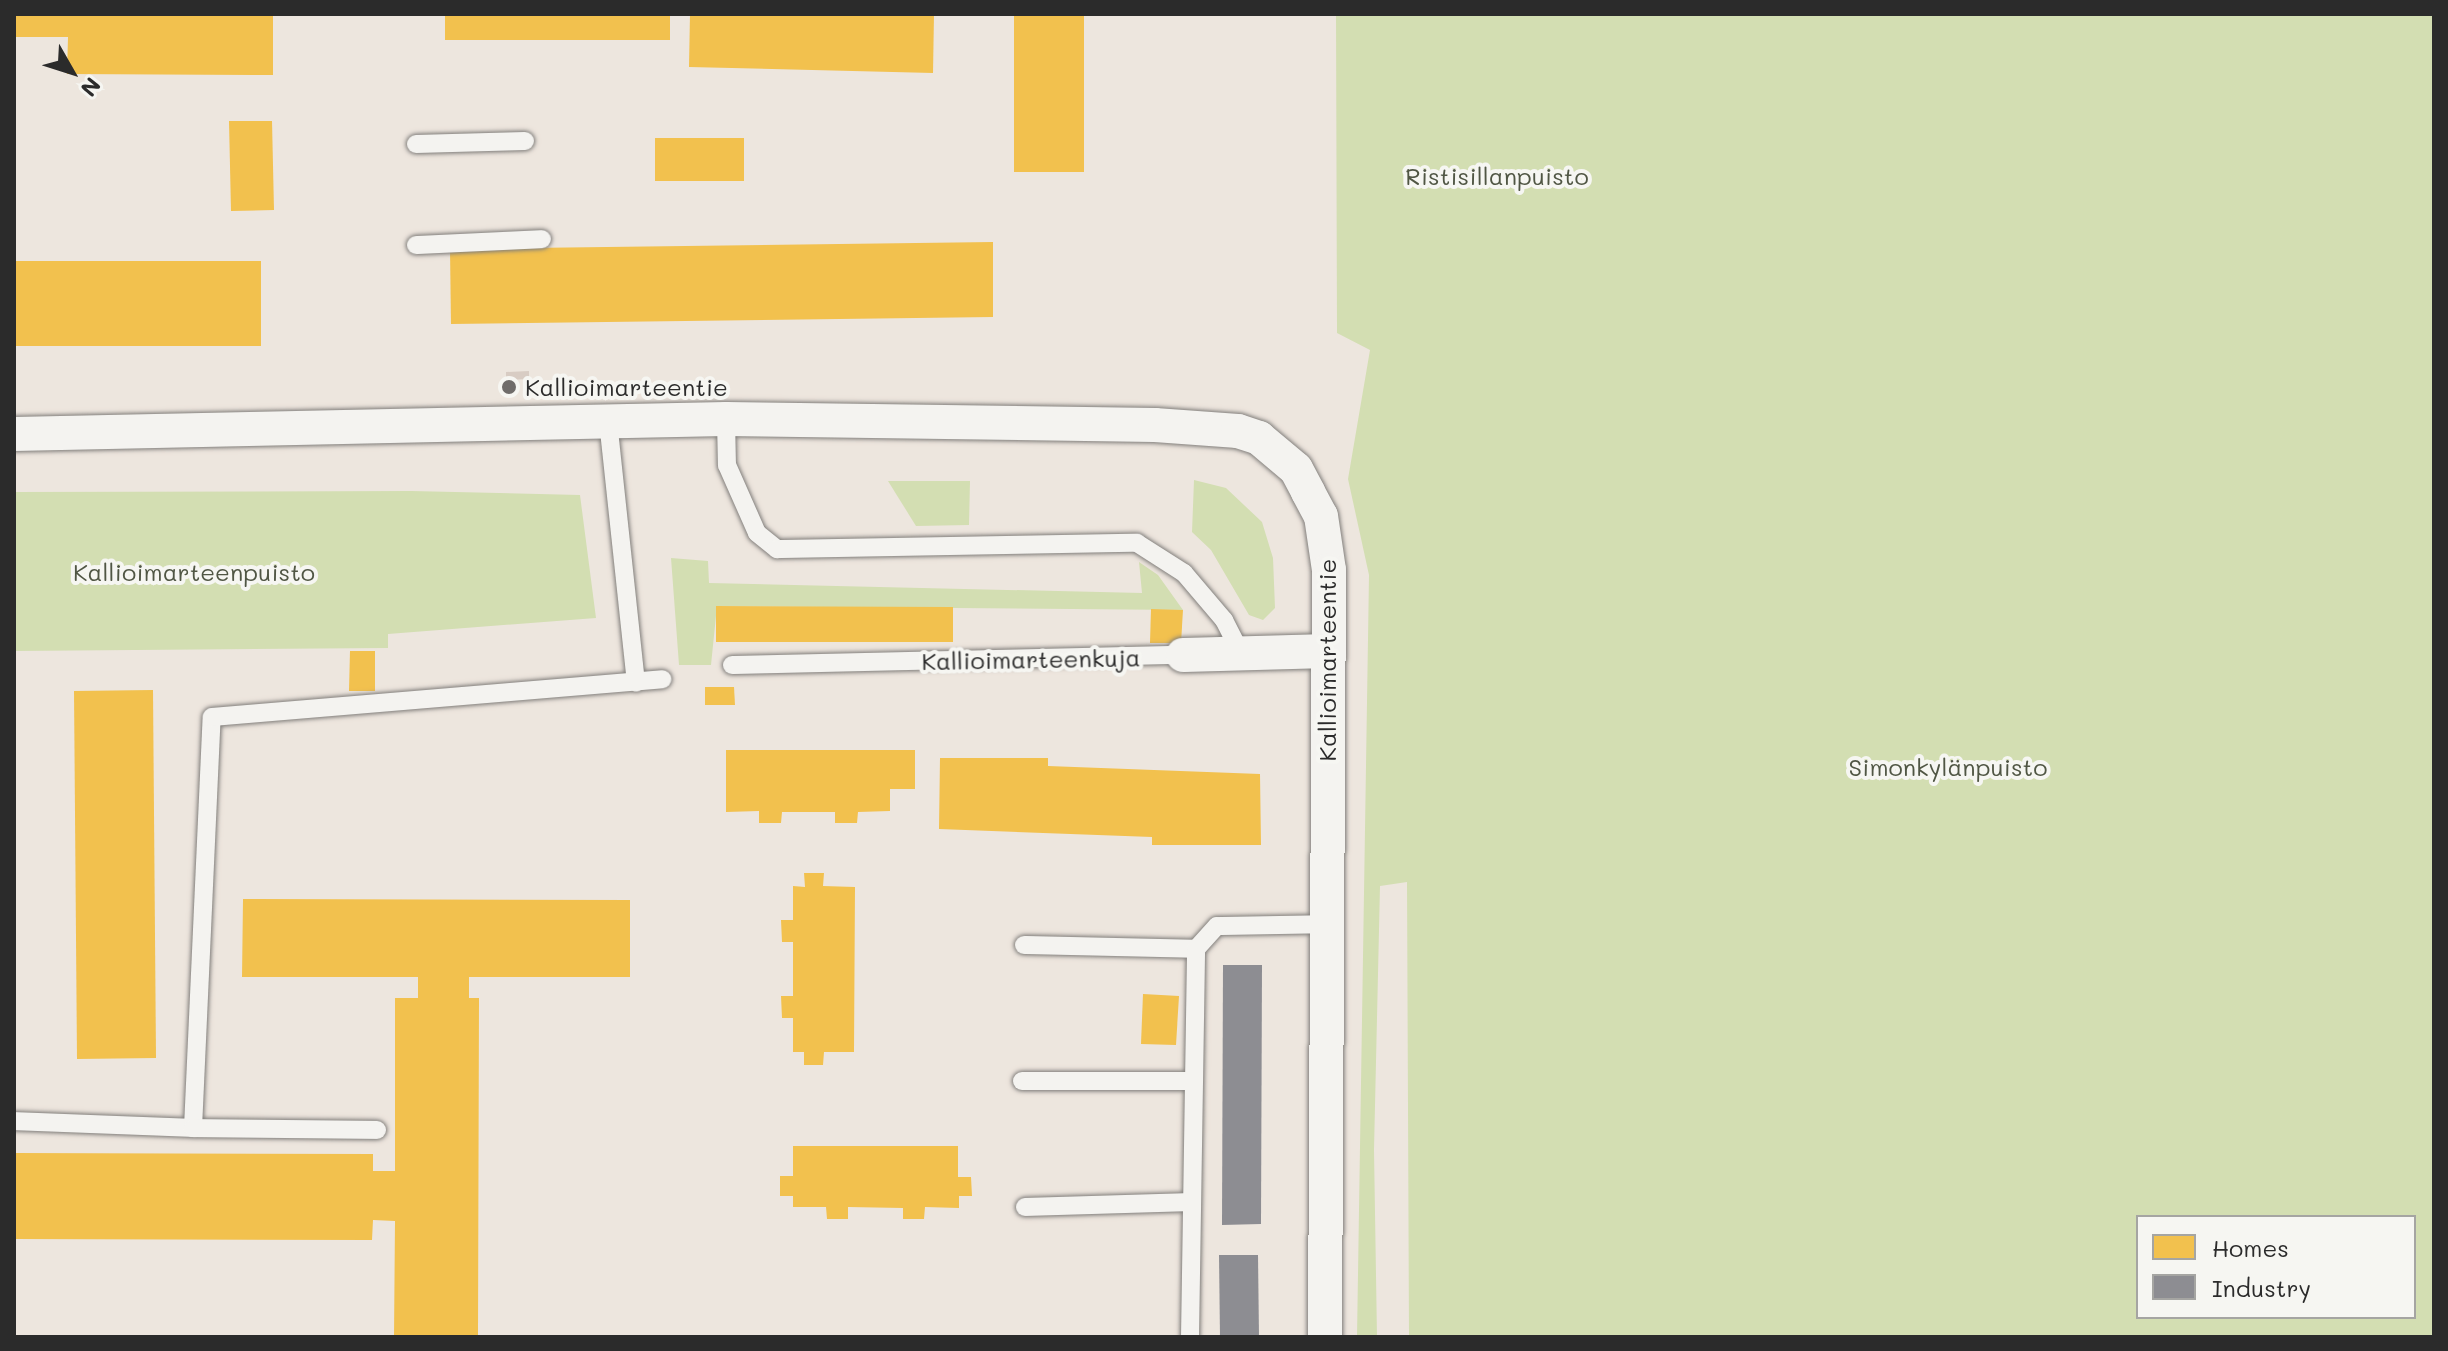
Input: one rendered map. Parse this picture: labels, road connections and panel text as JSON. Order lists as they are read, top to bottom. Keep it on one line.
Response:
{"streets":{"street":["Kallioimarteenkuja","Kallioimarteentie"]},"crossings":[["Kallioimarteenkuja","Kallioimarteentie"]],"parks":["Ristisillanpuisto","Kallioimarteenpuisto","Simonkylänpuisto"],"places":["Kallioimarteentie"],"legend":["Homes","Industry"],"north":"bottom right"}
